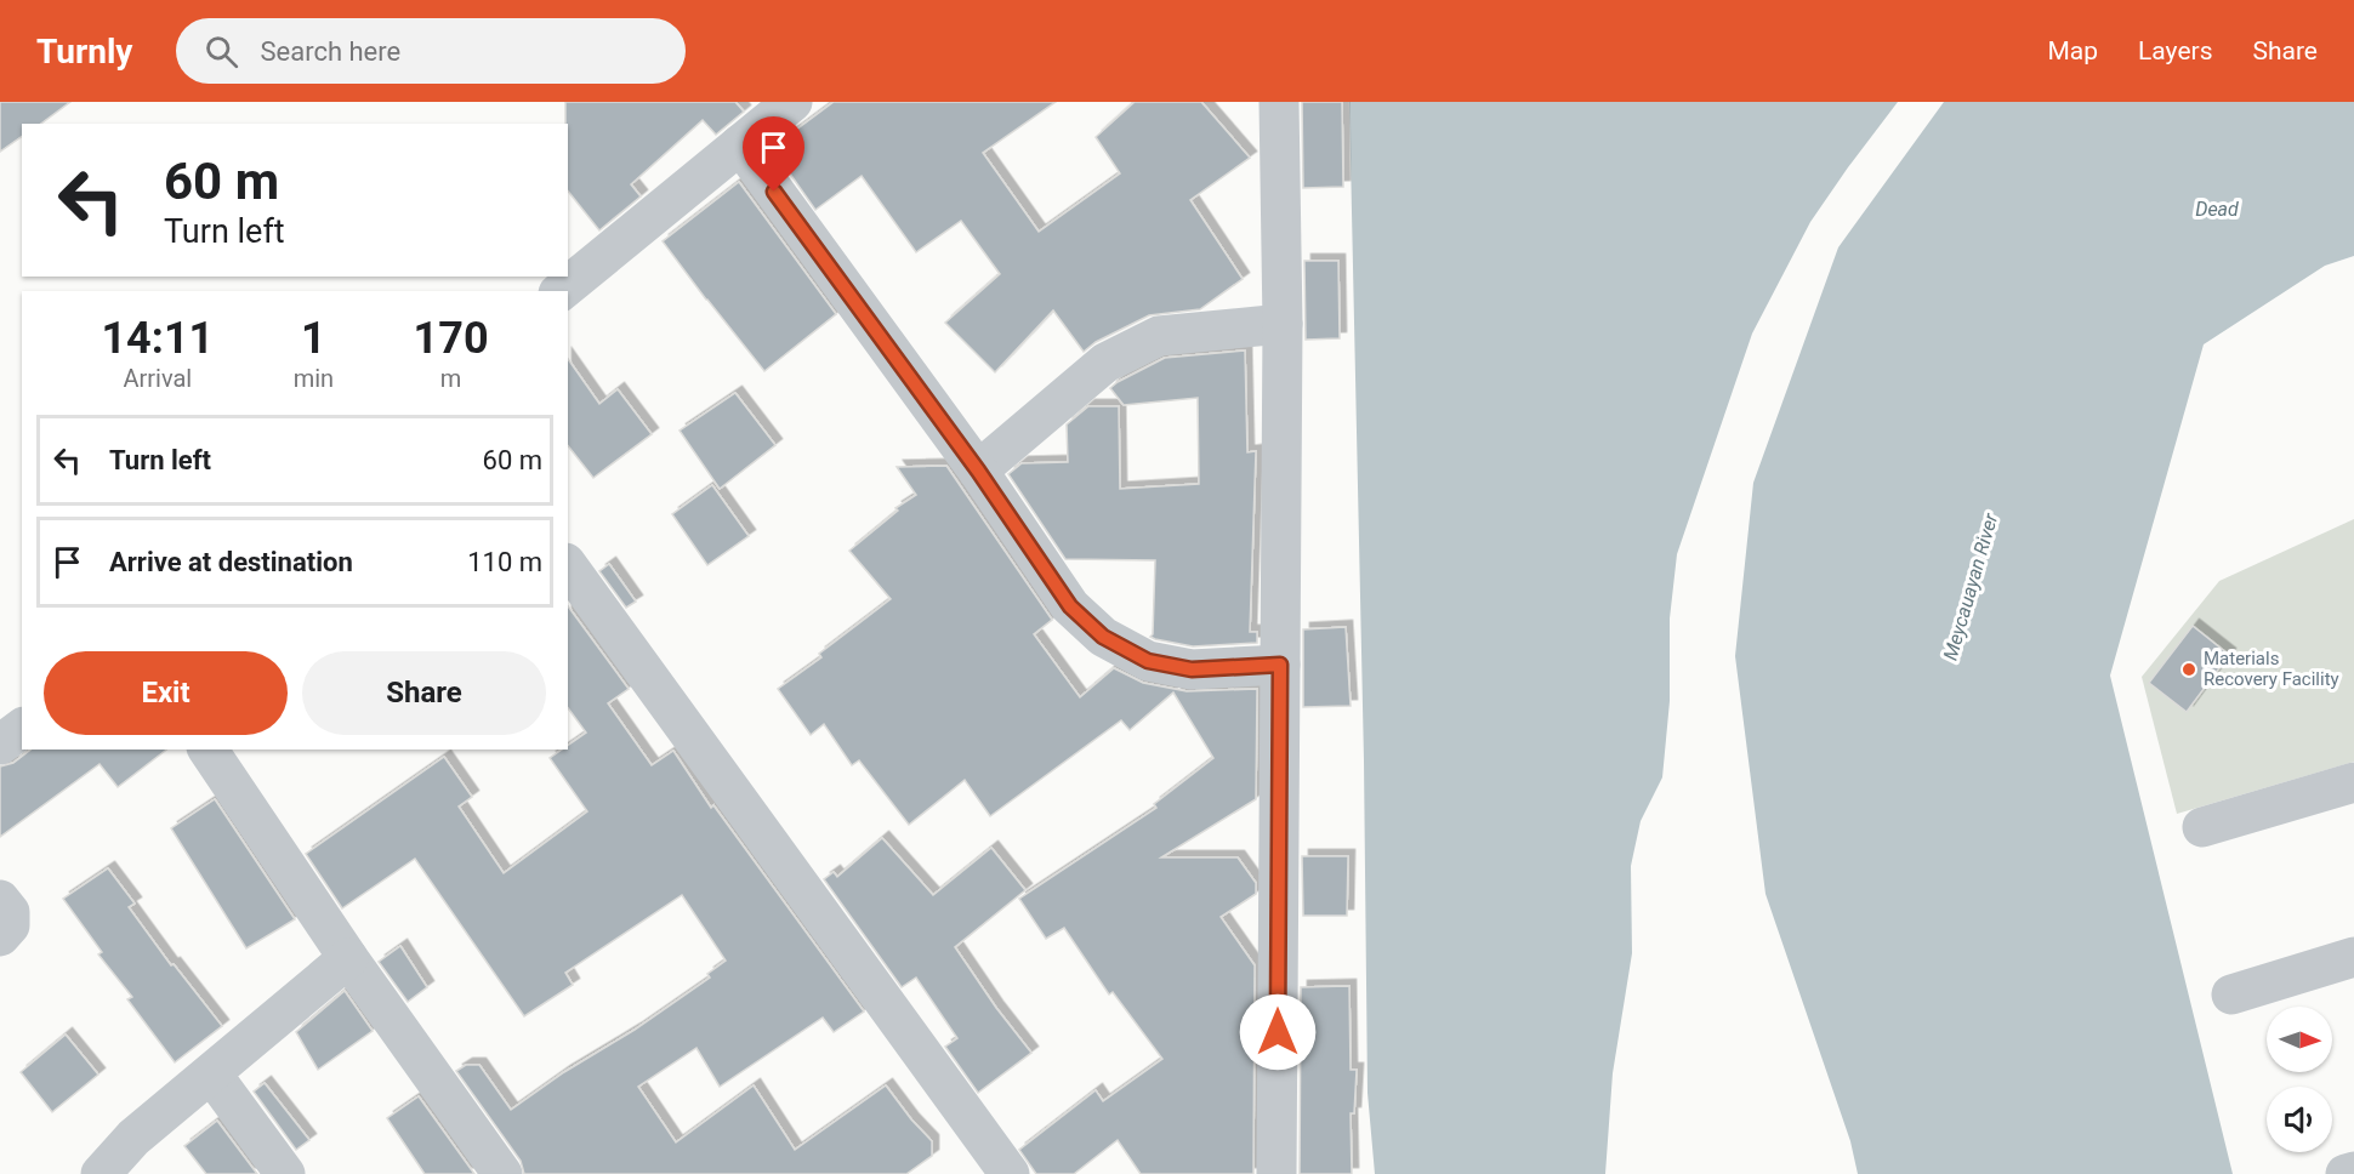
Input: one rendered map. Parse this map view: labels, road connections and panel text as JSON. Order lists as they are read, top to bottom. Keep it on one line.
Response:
{"water":["Dead","Meycauayan River"],"places":["Materials Recovery Facility"],"north":"right","page":{"header":"Turnly","search":"Search here","nav":["Map","Layers","Share"],"turn":["60 m","Turn left"],"eta":["14:11","Arrival","1","min","170","m"],"list":[{"name":"Turn left","value":"60 m"},{"name":"Arrive at destination","value":"110 m"}],"buttons":["Exit","Share"]}}
